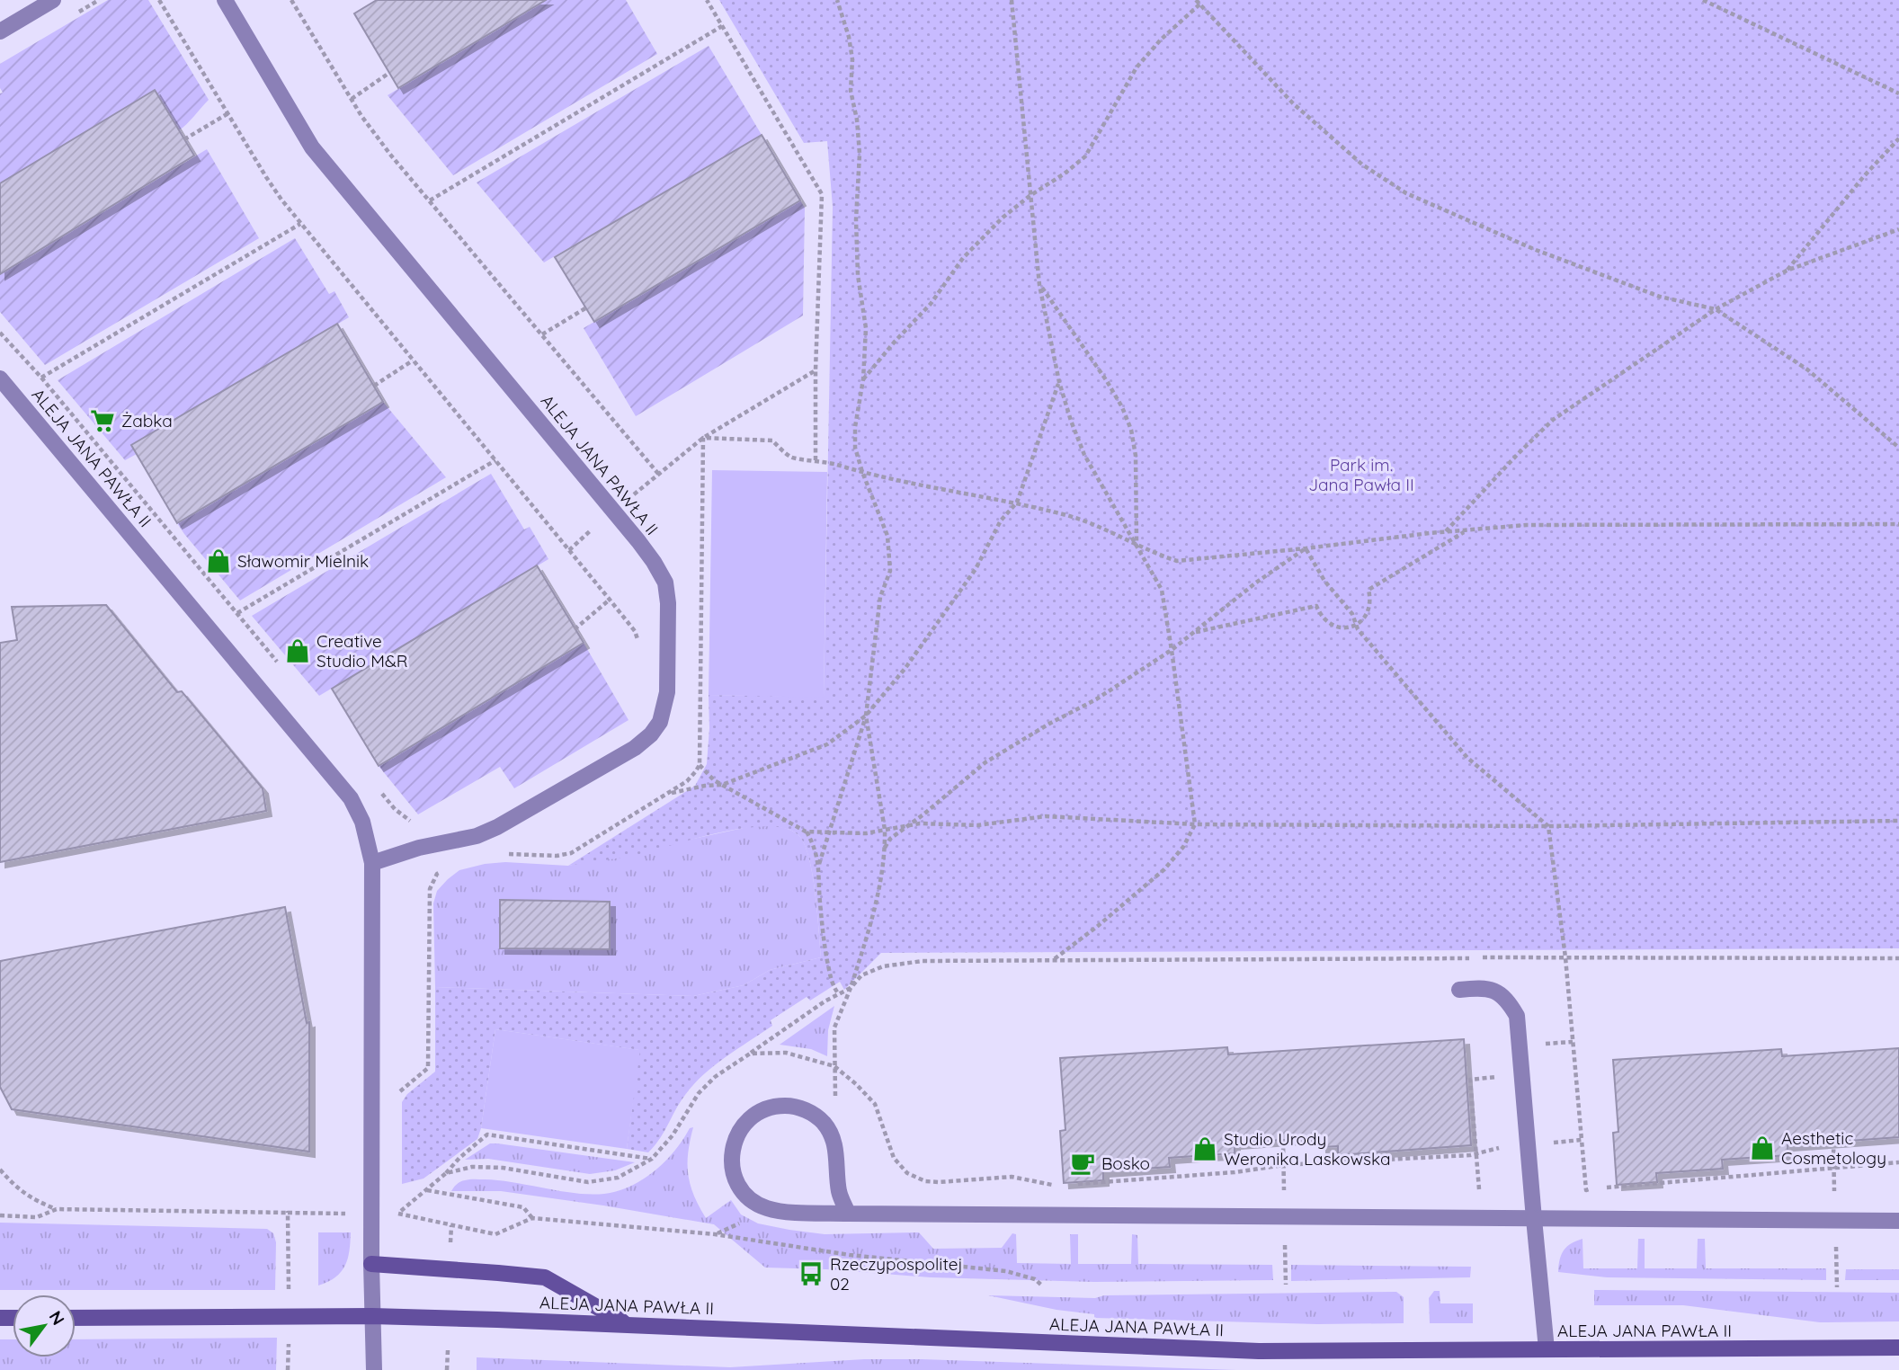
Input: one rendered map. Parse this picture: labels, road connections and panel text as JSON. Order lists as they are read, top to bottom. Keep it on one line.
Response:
{"streets":{"main road":["ALEJA JANA PAWŁA II"]},"parks":["Park im. Jana Pawła II"],"places":{"supermarket":["Żabka"],"shop":["Sławomir Mielnik","Creative Studio M&R","Aesthetic Cosmetology","Studio Urody Weronika Laskowska"],"cafe":["Bosko"],"bus stop":["Rzeczypospolitej 02"]},"north":"top right"}
